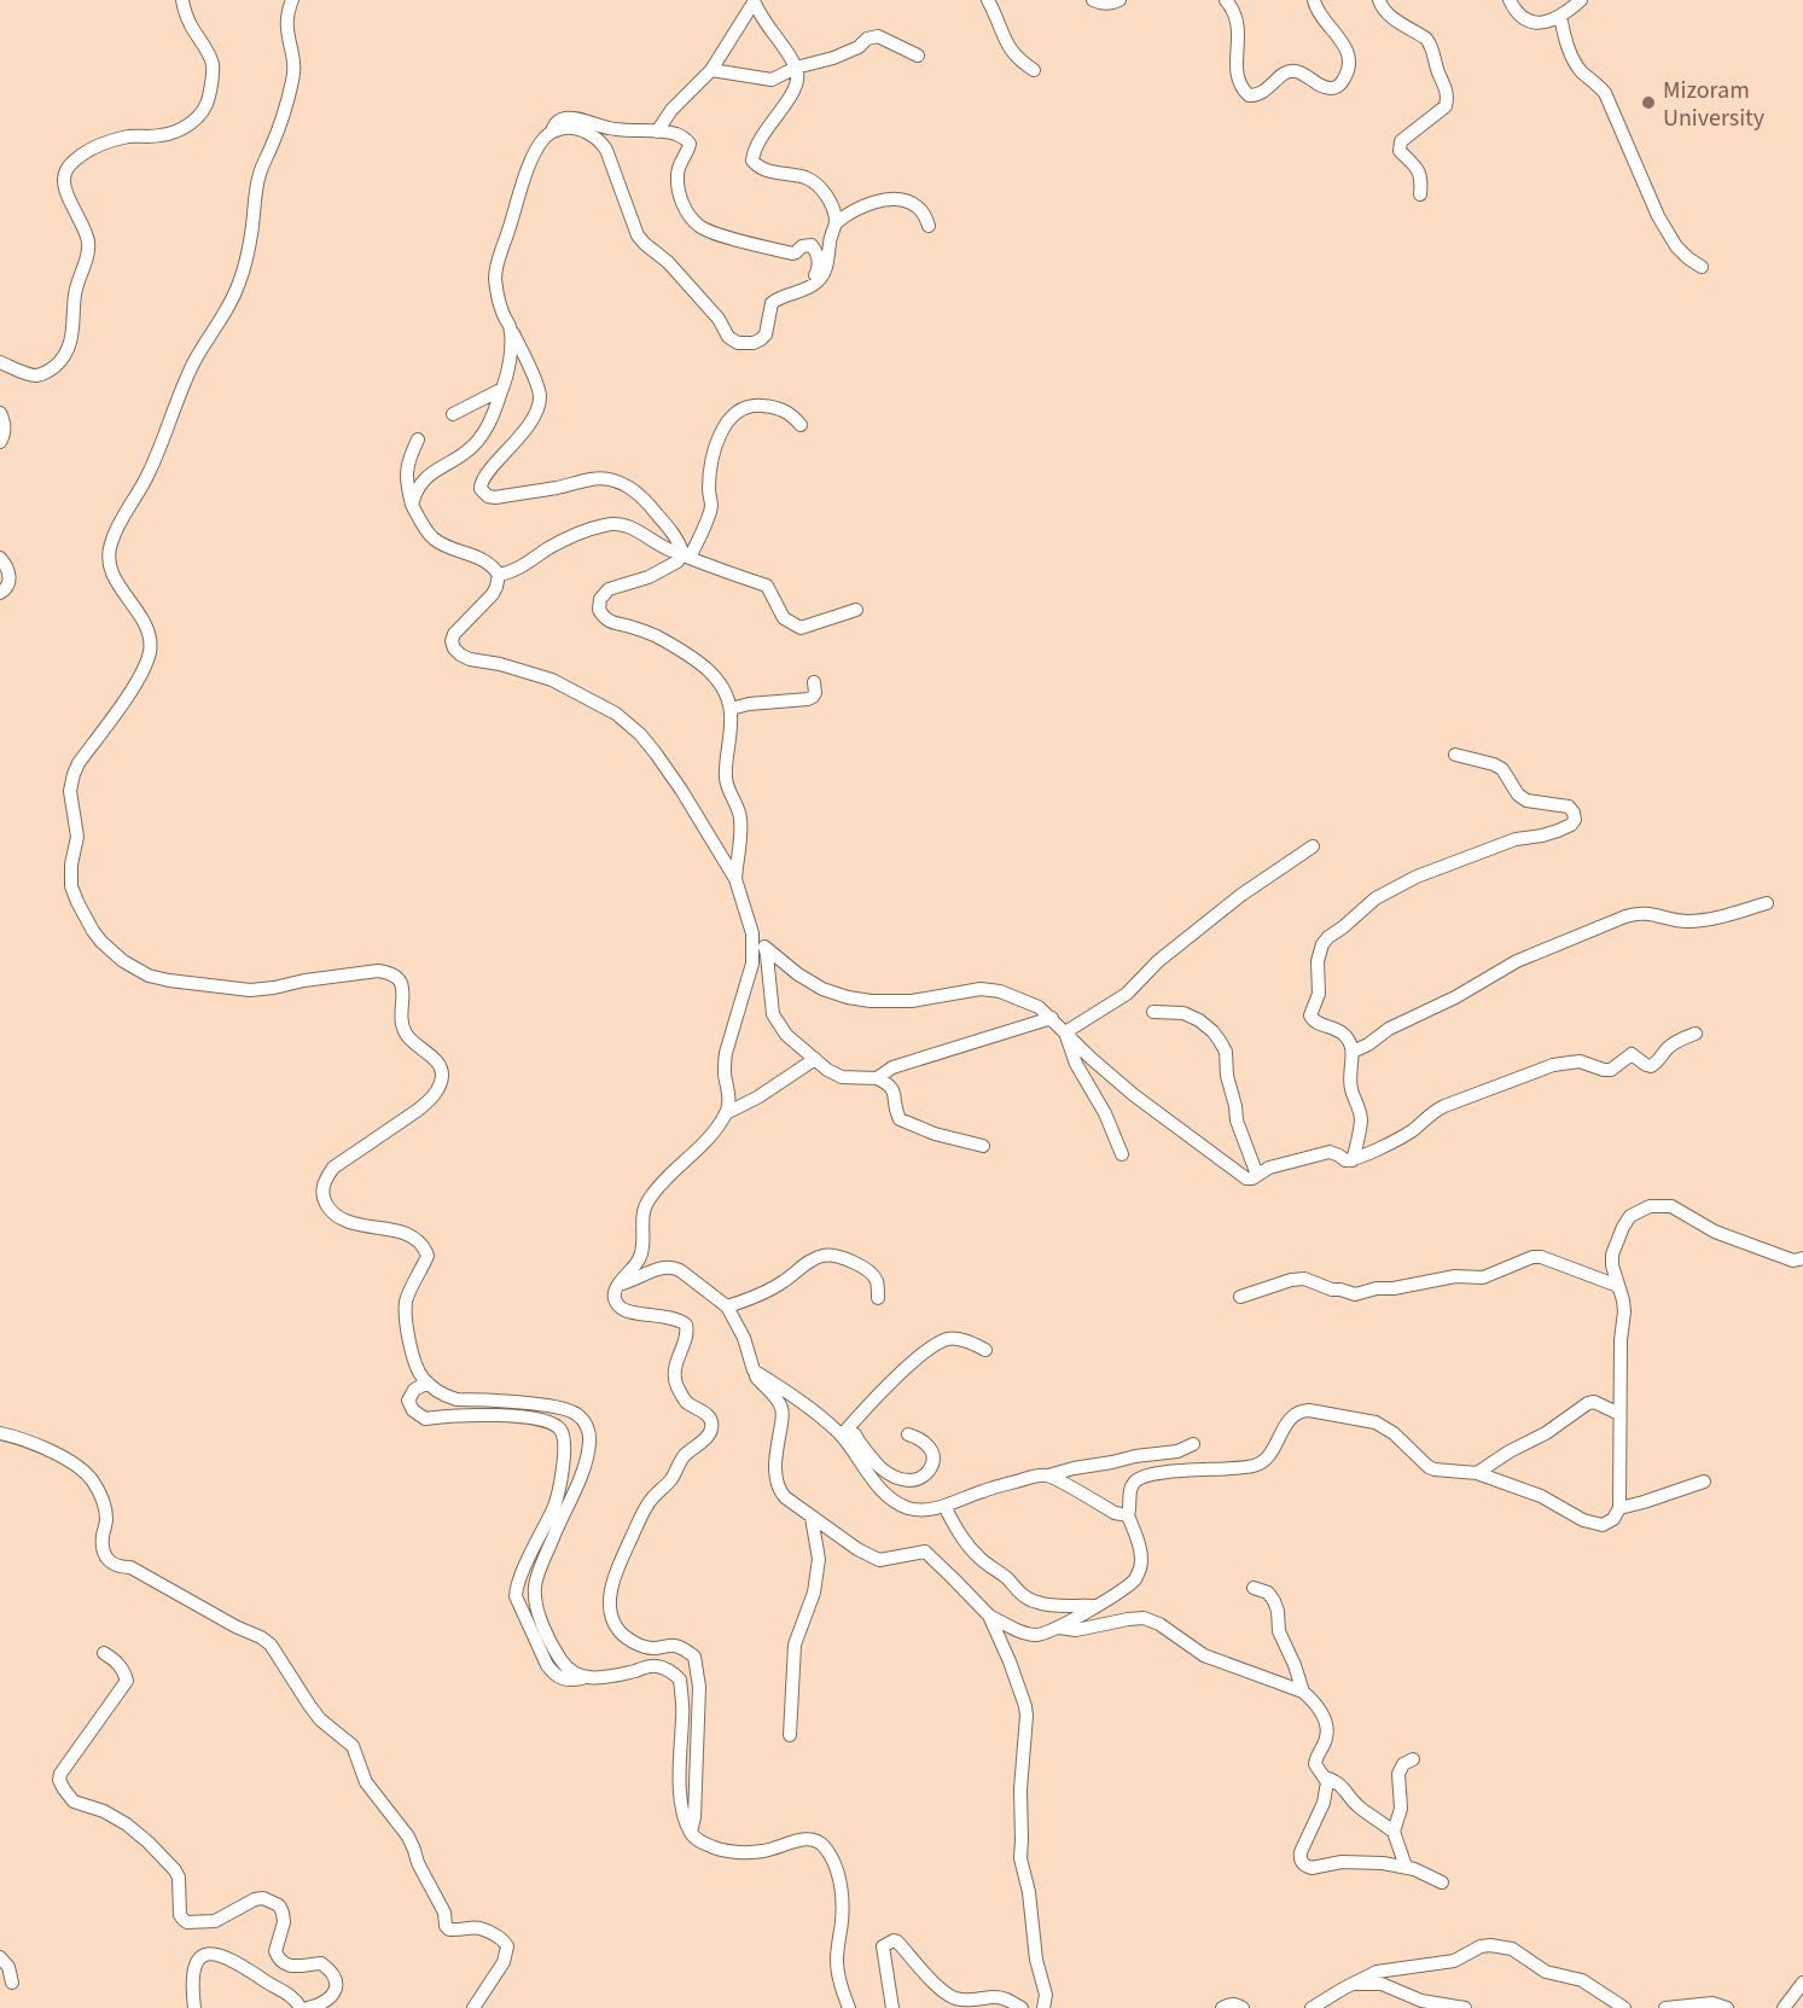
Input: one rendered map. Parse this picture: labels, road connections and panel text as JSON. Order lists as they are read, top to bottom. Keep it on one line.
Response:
{"places":["Mizoram University"]}
